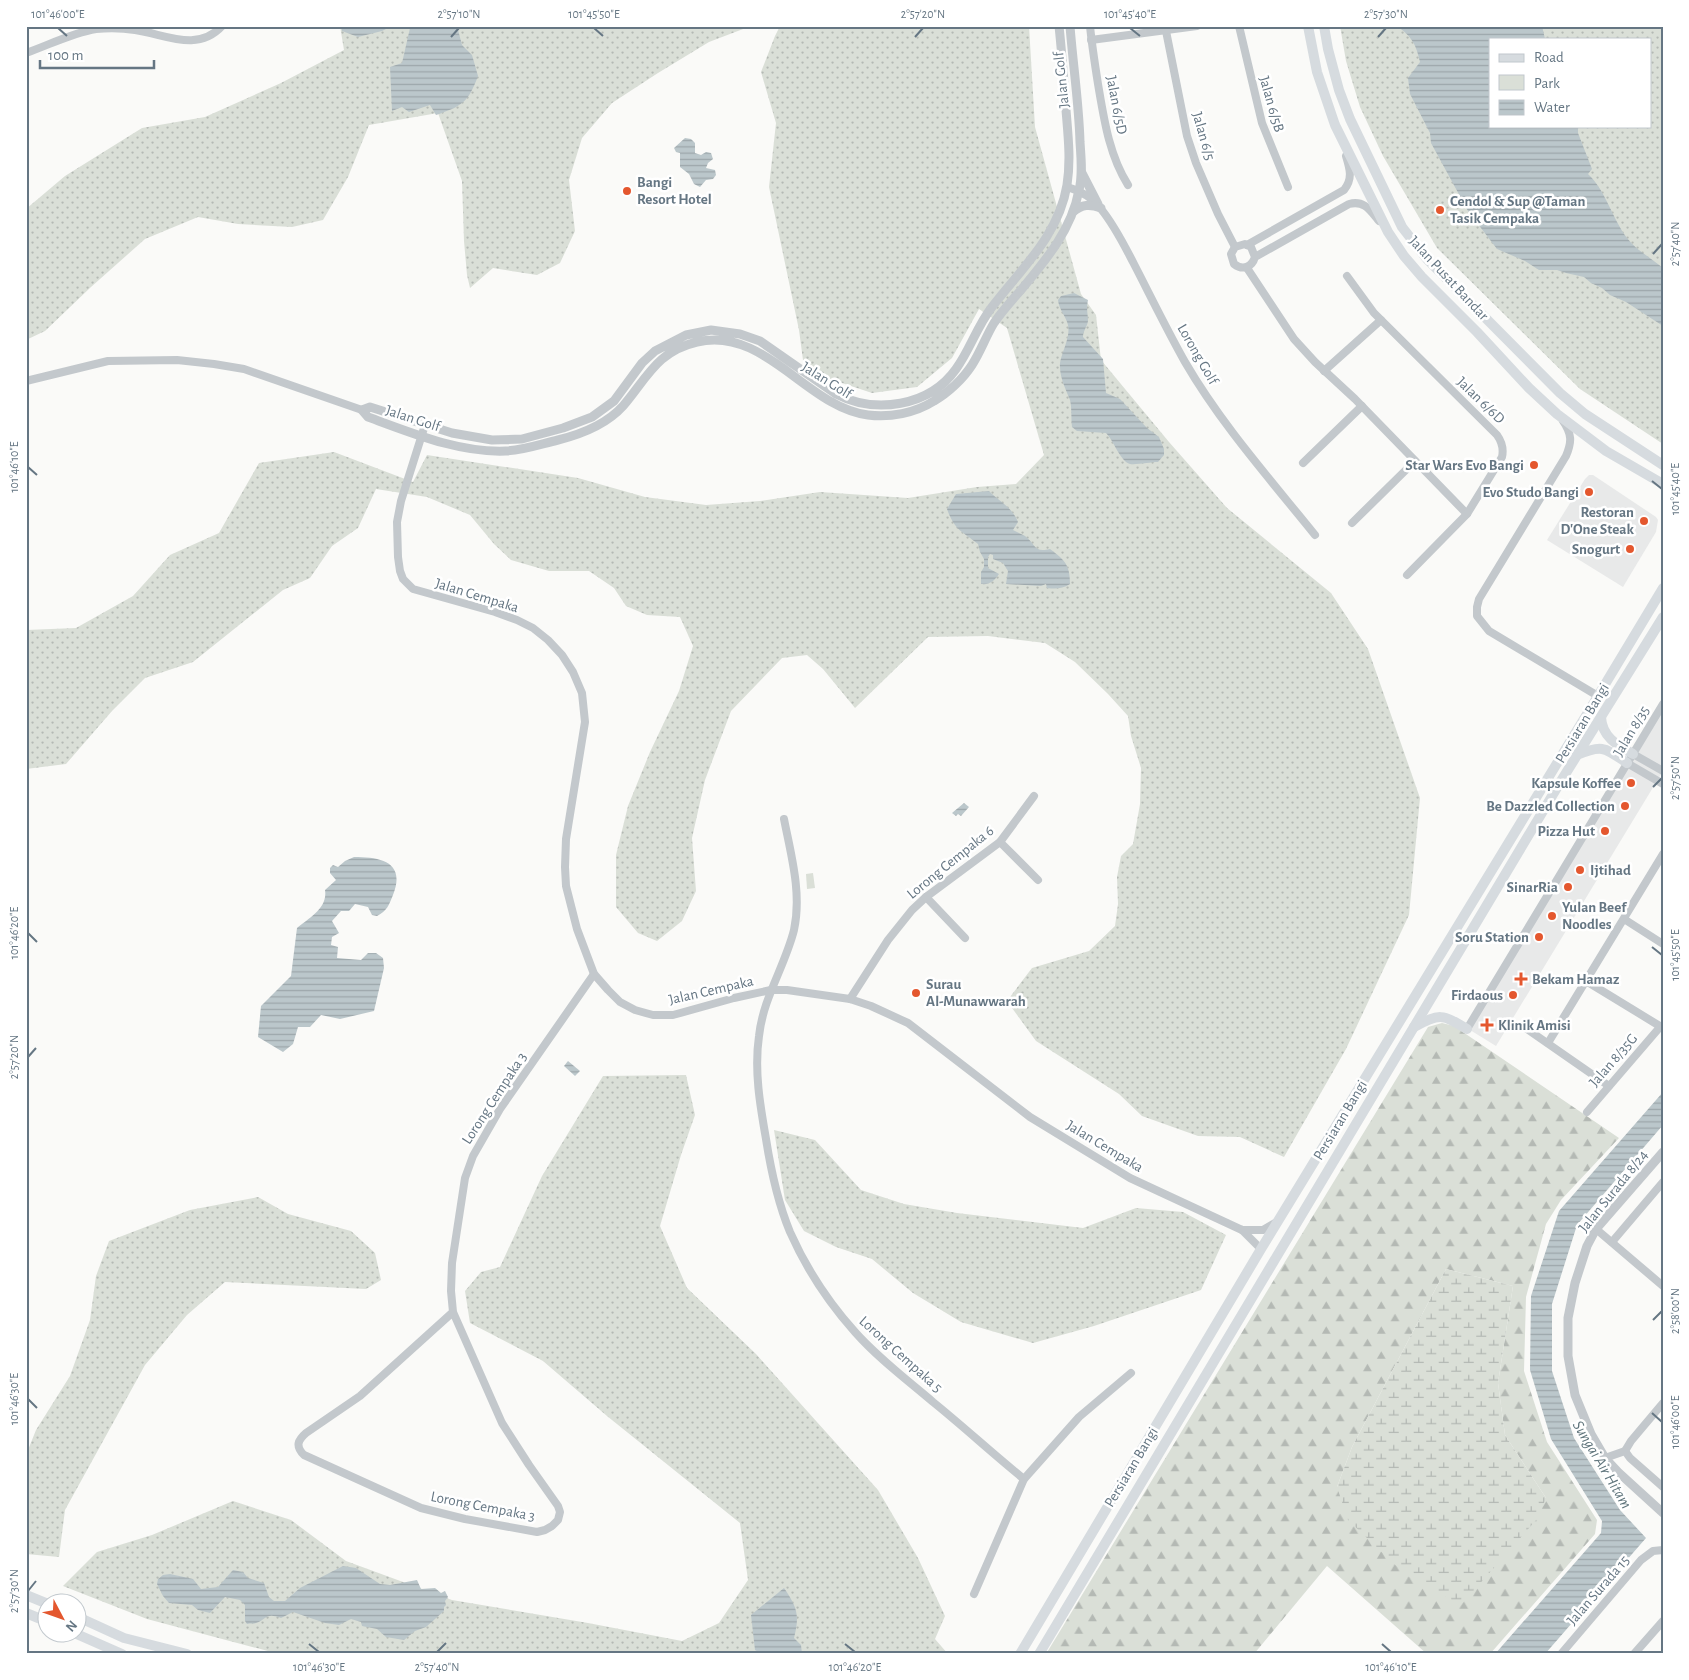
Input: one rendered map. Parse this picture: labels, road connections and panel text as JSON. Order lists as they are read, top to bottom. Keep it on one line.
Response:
{"streets":{"main road":["Jalan Pusat Bandar","Persiaran Bangi"],"street":["Jalan Golf","Jalan 6/5B","Jalan 6/5D","Jalan 6/5","Lorong Golf","Jalan 6/6D","Jalan Cempaka","Jalan 8/35","Lorong Cempaka 6","Jalan 8/35G","Lorong Cempaka 3","Jalan Surada 8/24","Lorong Cempaka 5","Jalan Surada 15"]},"crossings":[["Jalan Golf","Lorong Golf"],["Jalan Golf","Jalan Cempaka"],["Jalan Pusat Bandar","Persiaran Bangi"],["Jalan Cempaka","Persiaran Bangi"],["Jalan Cempaka","Lorong Cempaka 6"],["Jalan Cempaka","Lorong Cempaka 3"],["Jalan Cempaka","Lorong Cempaka 5"]],"water":["Sungai Air Hitam"],"places":{"other":["Bangi Resort Hotel","Cendol & Sup @Taman Tasik Cempaka","Star Wars Evo Bangi","Evo Studo Bangi","Restoran D'One Steak","Snogurt","Kapsule Koffee","Be Dazzled Collection","Pizza Hut","Ijtihad","SinarRia","Yulan Beef Noodles","Soru Station","Surau Al-Munawwarah","Firdaous"],"health":["Bekam Hamaz","Klinik Amisi"]},"legend":["Road","Park","Water"],"scale_bar":"100 m","north":"bottom right","coordinates":["101°46'00\"E","2°57'10\"N","101°45'50\"E","2°57'20\"N","101°45'40\"E","2°57'30\"N","2°57'40\"N","101°46'10\"E","2°57'50\"N","101°46'20\"E","2°58'00\"N","101°46'30\"E"]}
